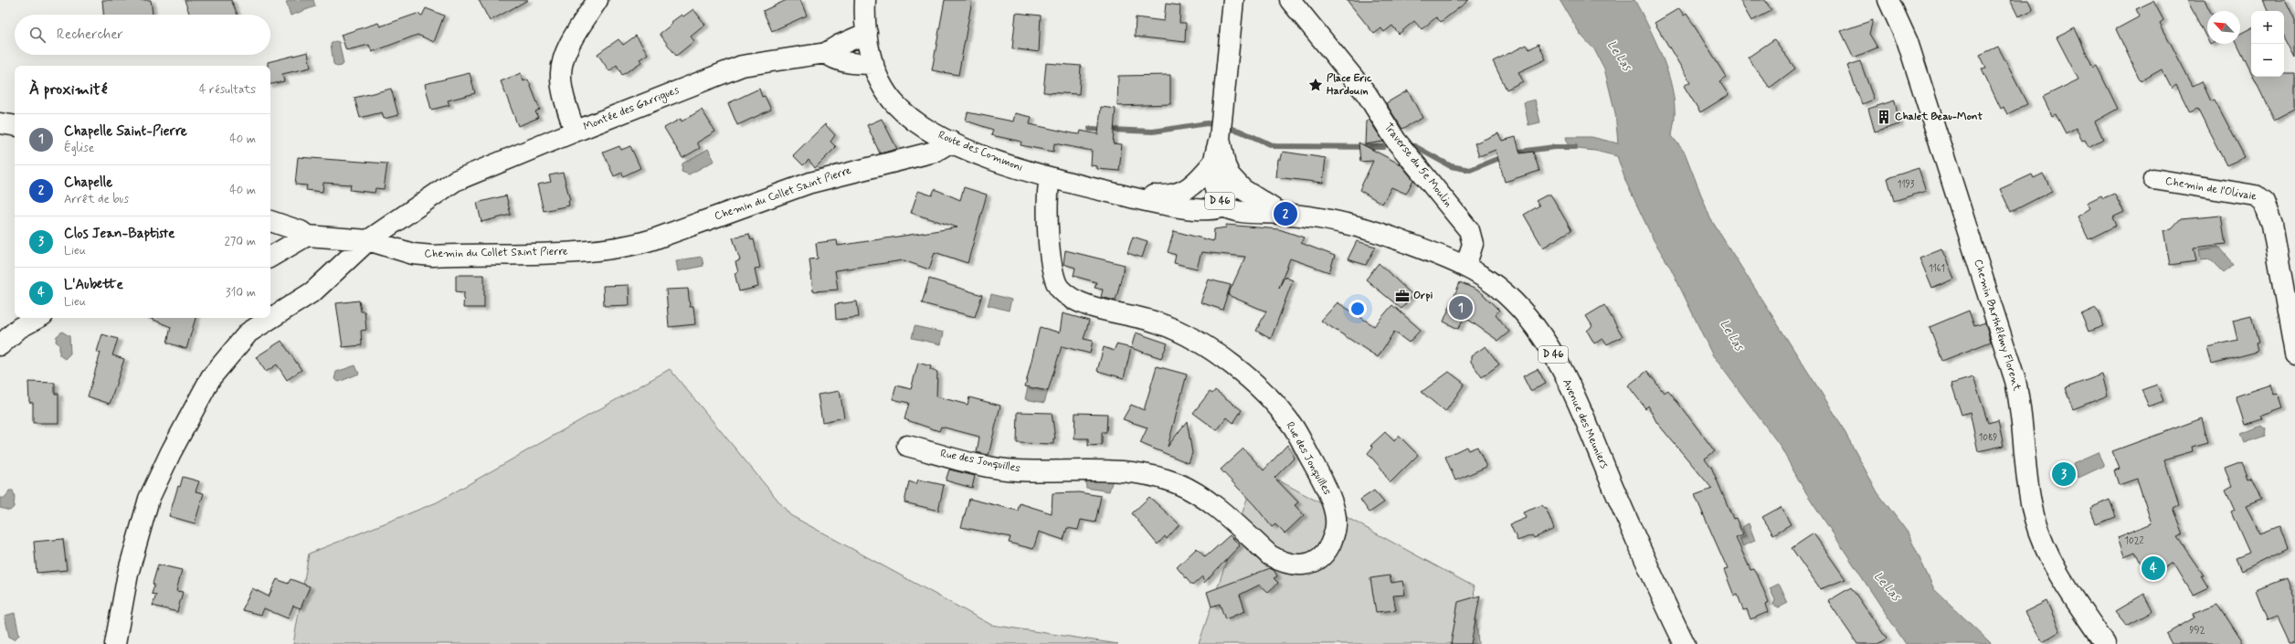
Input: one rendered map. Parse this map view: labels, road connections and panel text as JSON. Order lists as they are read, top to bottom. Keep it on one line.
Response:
{"streets":{"street":["Montée des Garrigues","Route des Commoni","Traverse du 5e Moulin","Chemin de l'Olivaie","Chemin du Collet Saint Pierre","D 46","Chemin Barthélémy Florent","Avenue des Meuniers","Rue des Jonquilles"]},"crossings":[["Montée des Garrigues","Route des Commoni"],["Route des Commoni","Chemin du Collet Saint Pierre"],["Route des Commoni","D 46"],["Route des Commoni","Avenue des Meuniers"],["Route des Commoni","Rue des Jonquilles"],["Traverse du 5e Moulin","Avenue des Meuniers"],["D 46","Avenue des Meuniers"]],"water":["Le Las"],"places":{"place":["Place Eric Hardouin"],"building":["Chalet Beau-Mont"],"office":["Orpi"]},"house_numbers":["1193","1161","1089","1022","992"],"north":"top left","page":{"map_buttons":["+","−"],"search":"Rechercher","heading":["À proximité","4 résultats"],"list":[{"mark":"1","name":"Chapelle Saint-Pierre","note":"Église","value":"40 m"},{"mark":"2","name":"Chapelle","note":"Arrêt de bus","value":"40 m"},{"mark":"3","name":"Clos Jean-Baptiste","note":"Lieu","value":"270 m"},{"mark":"4","name":"L'Aubette","note":"Lieu","value":"310 m"}],"pins":["2","1","3","4"]}}
